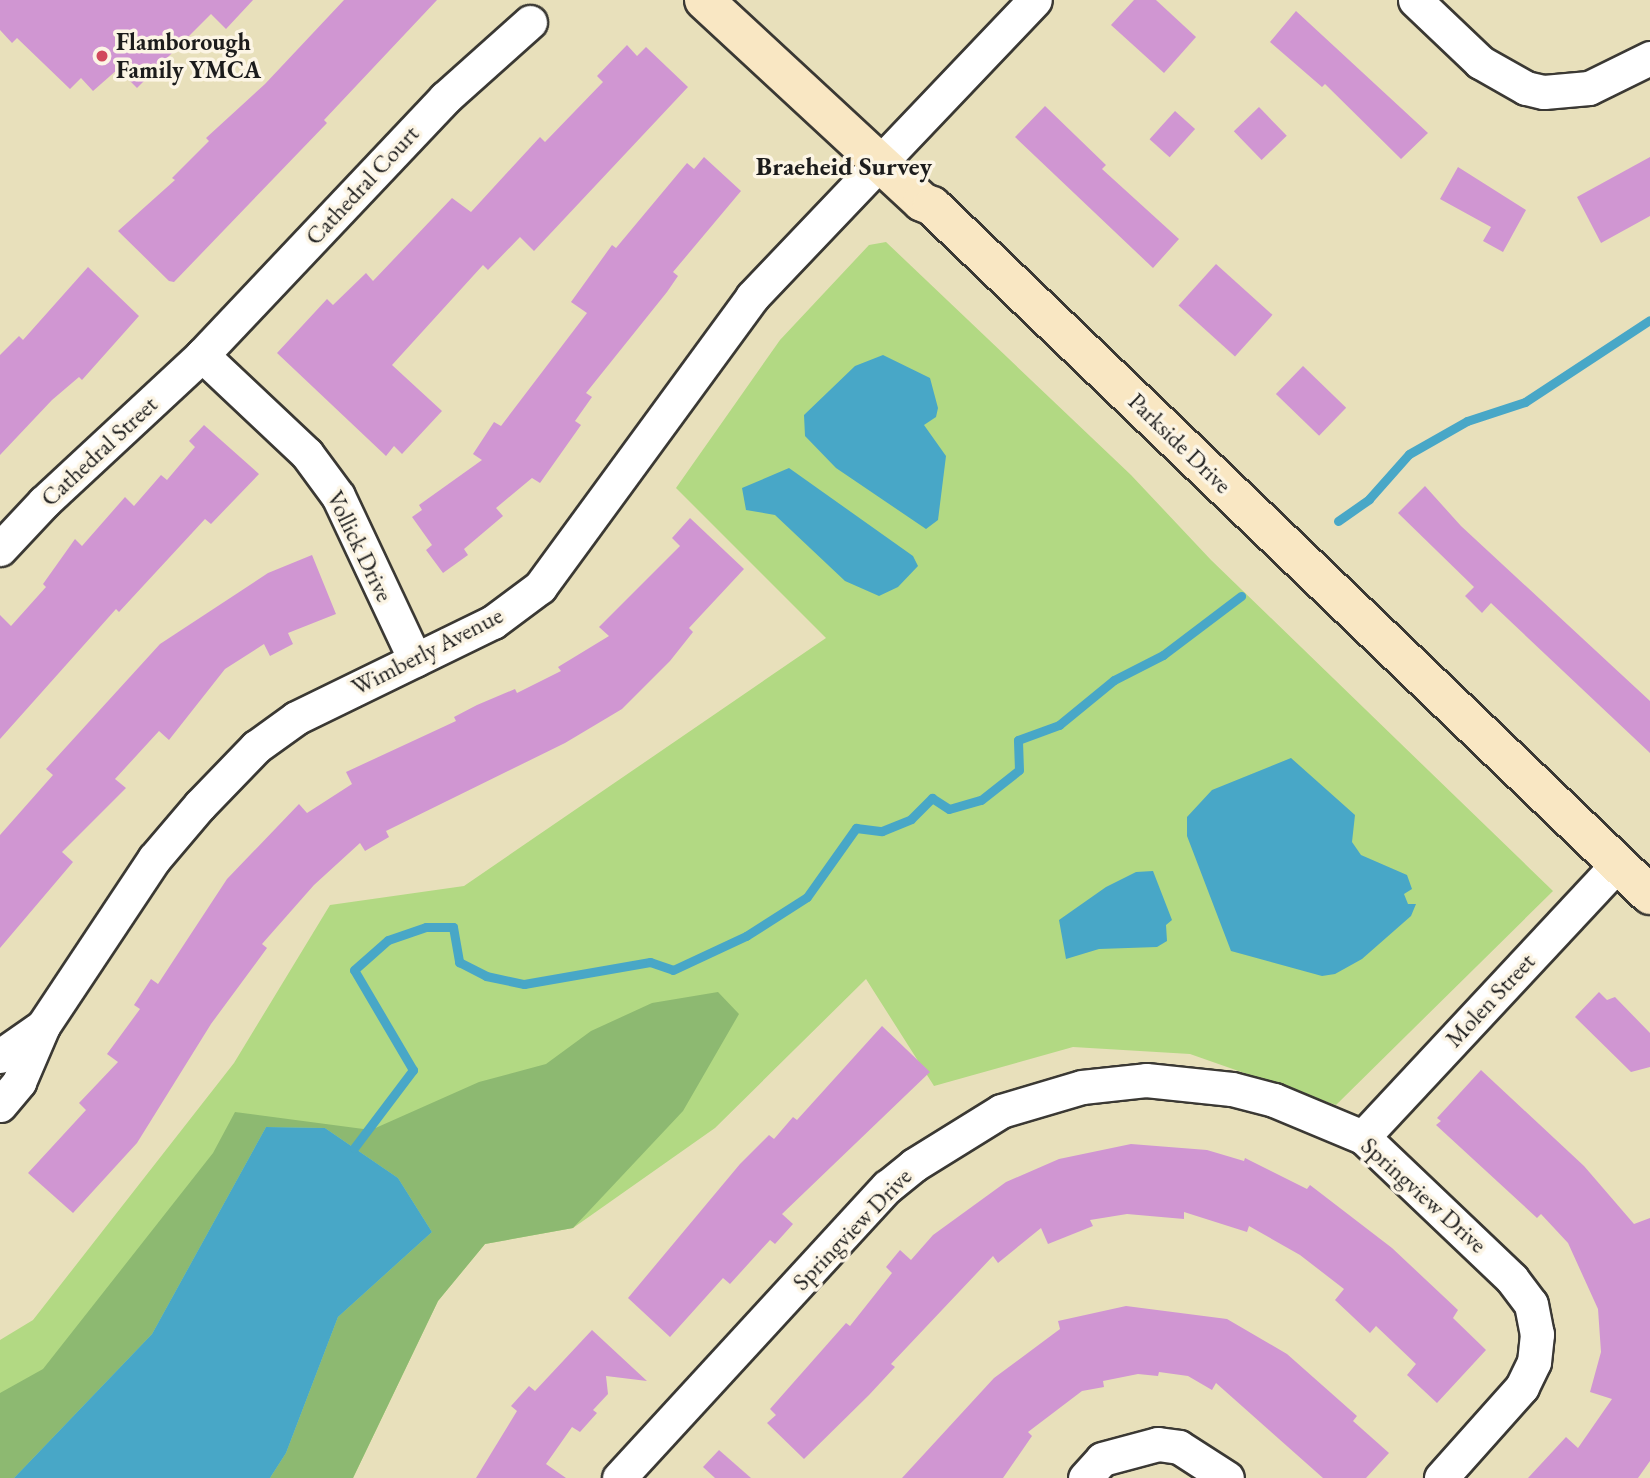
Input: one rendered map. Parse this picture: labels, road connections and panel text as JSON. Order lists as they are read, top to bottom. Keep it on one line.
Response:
{"streets":{"main road":["Parkside Drive"],"street":["Cathedral Court","Cathedral Street","Vollick Drive","Wimberly Avenue","Molen Street","Springview Drive"]},"crossings":[["Cathedral Court","Cathedral Street"],["Cathedral Court","Vollick Drive"],["Parkside Drive","Wimberly Avenue"],["Parkside Drive","Molen Street"],["Cathedral Street","Vollick Drive"],["Vollick Drive","Wimberly Avenue"],["Molen Street","Springview Drive"]],"districts":["Braeheid Survey"],"places":["Flamborough Family YMCA"]}
